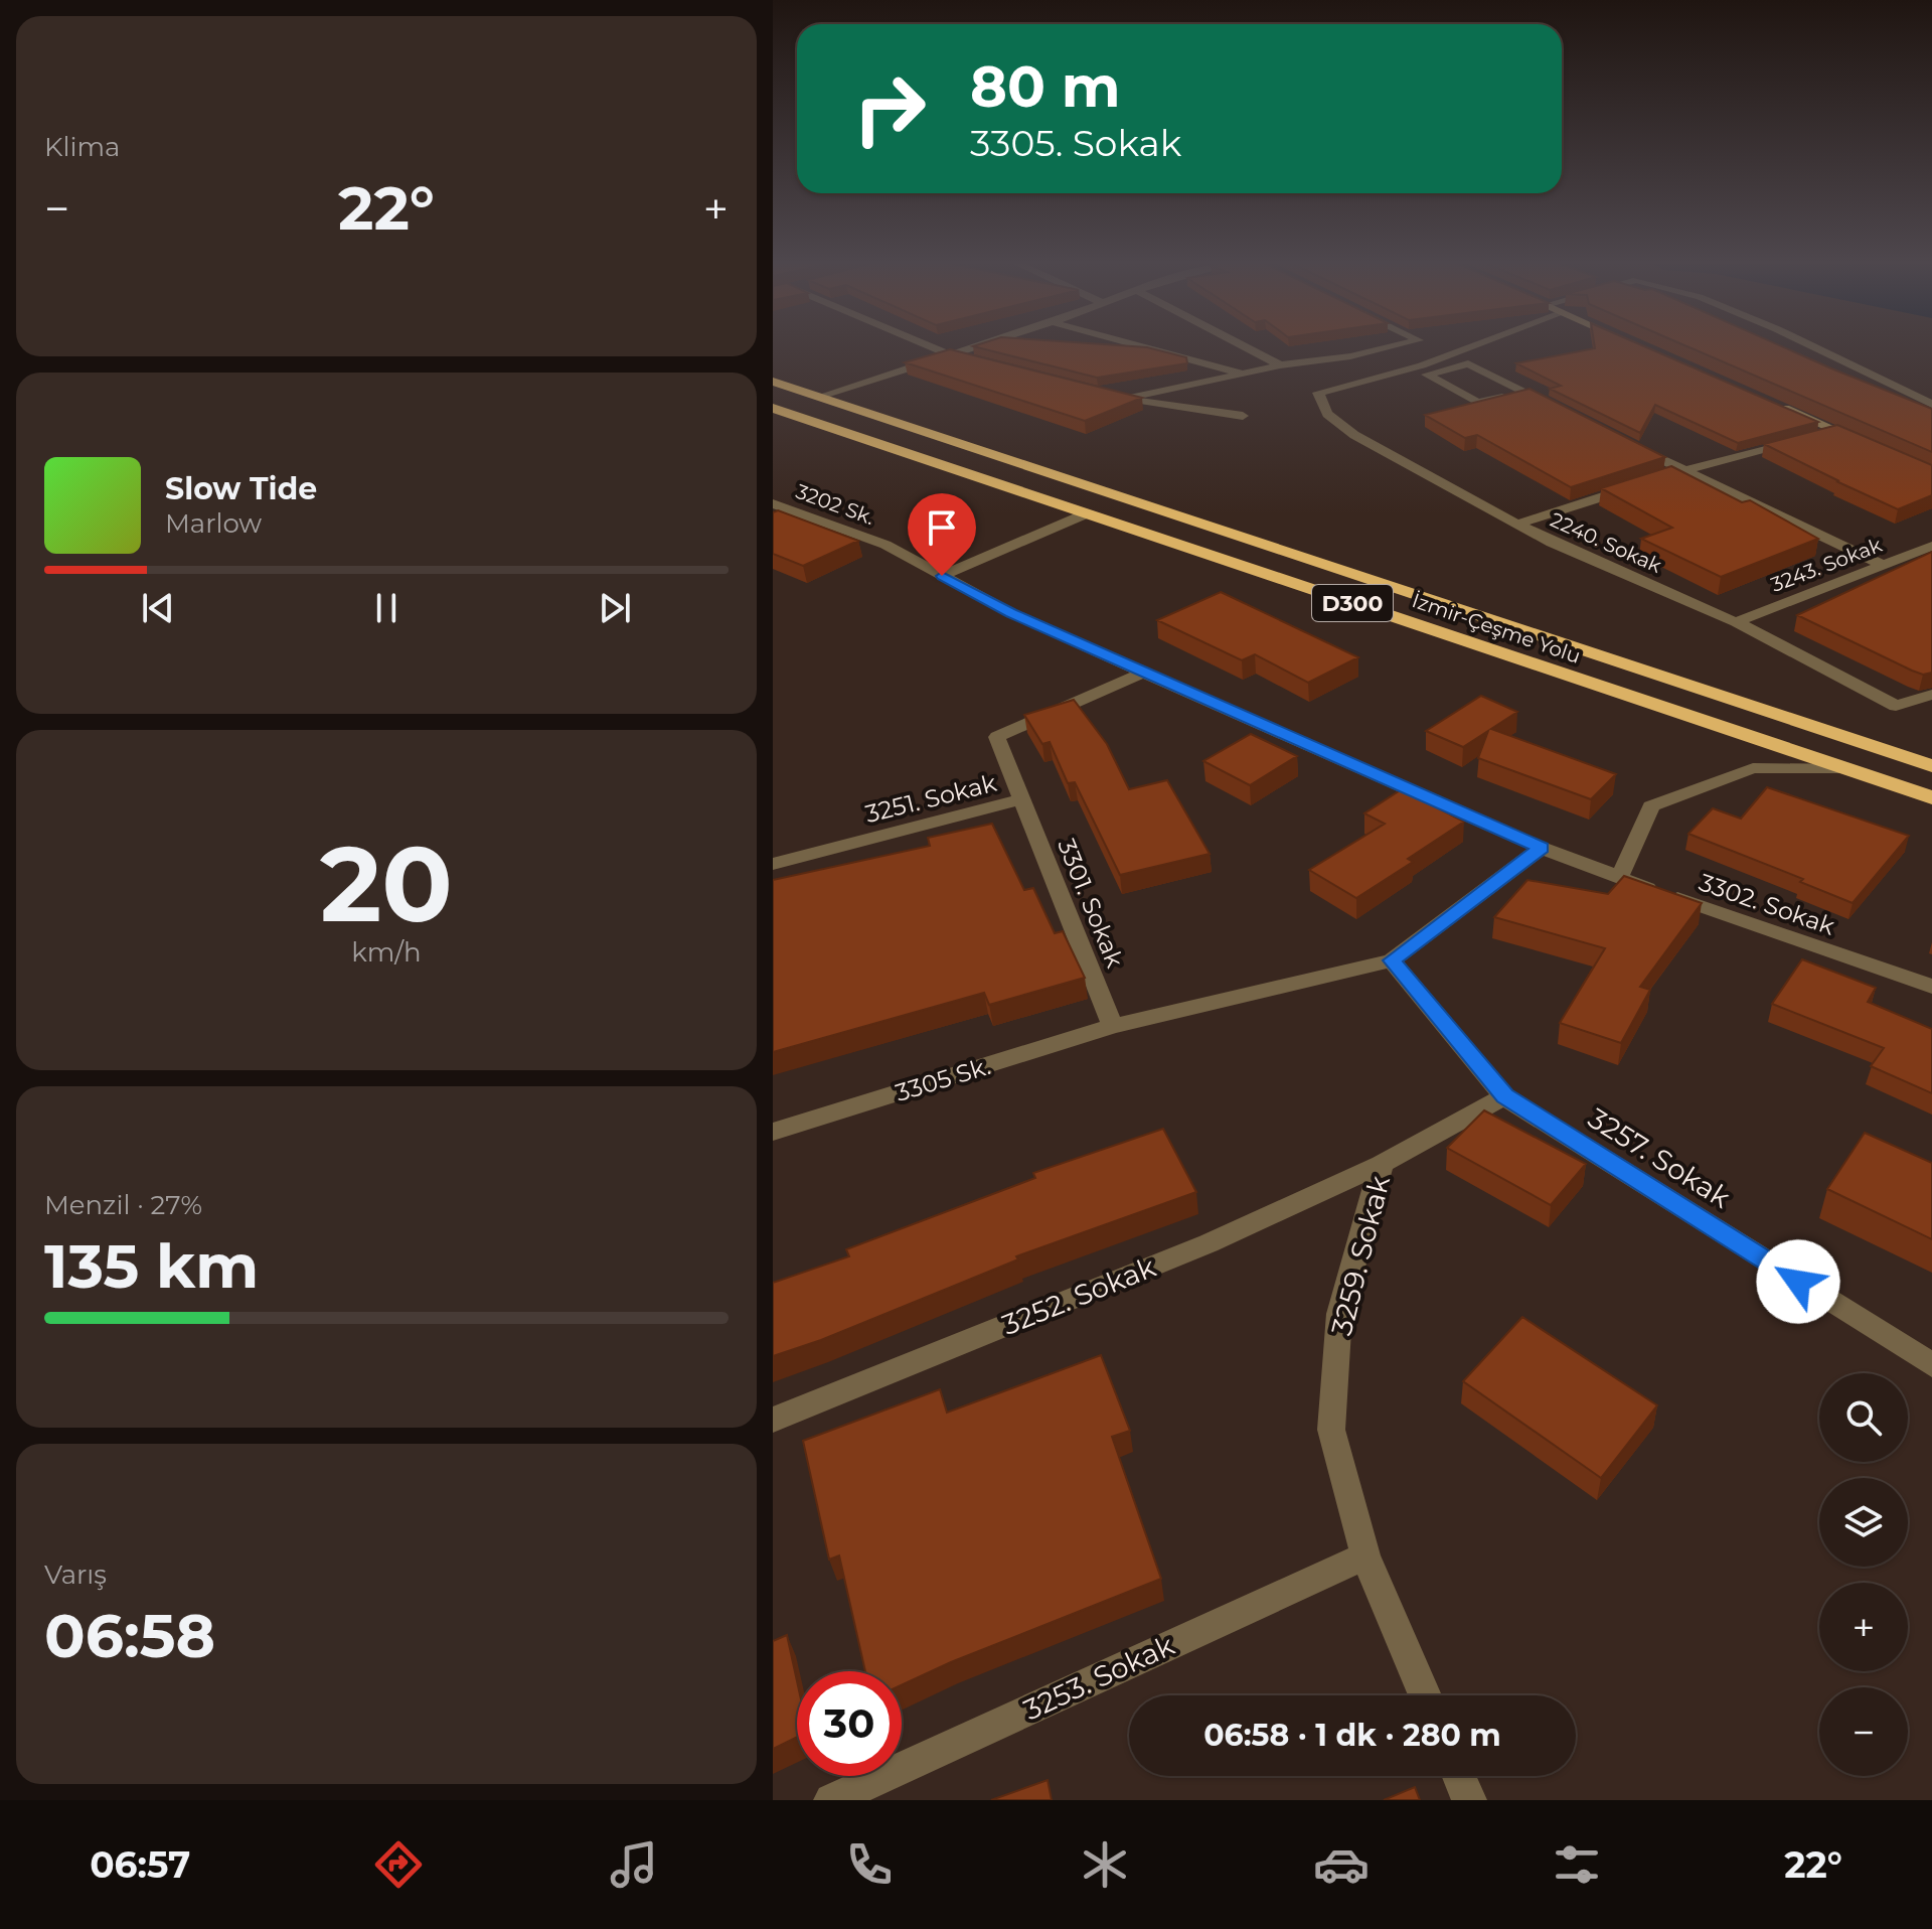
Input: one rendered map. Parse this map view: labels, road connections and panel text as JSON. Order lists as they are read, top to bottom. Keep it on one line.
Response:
{"streets":{"highway":["D300","İzmir-Çeşme Yolu"],"street":["3202 Sk.","2240. Sokak","3243. Sokak","3251. Sokak","3301. Sokak","3302. Sokak","3305 Sk.","3257. Sokak","3259. Sokak","3252. Sokak","3253. Sokak"]},"crossings":[["3202 Sk.","3302. Sokak"],["2240. Sokak","3243. Sokak"],["3251. Sokak","3301. Sokak"],["3251. Sokak","3302. Sokak"],["3301. Sokak","3305 Sk."],["3305 Sk.","3257. Sokak"],["3257. Sokak","3259. Sokak"],["3259. Sokak","3252. Sokak"],["3259. Sokak","3253. Sokak"]],"page":{"tile":["Klima",["20","km/h"],["Menzil · 27%","135 km"],["Varış","06:58"]],"turn":["80 m","3305. Sokak"],"heat":["−","22°","+"],"song":["Slow Tide","Marlow"],"map_buttons":["+","−"],"limit":"30","trip":"06:58 · 1 dk · 280 m","tabs":["06:57","22°"]}}
